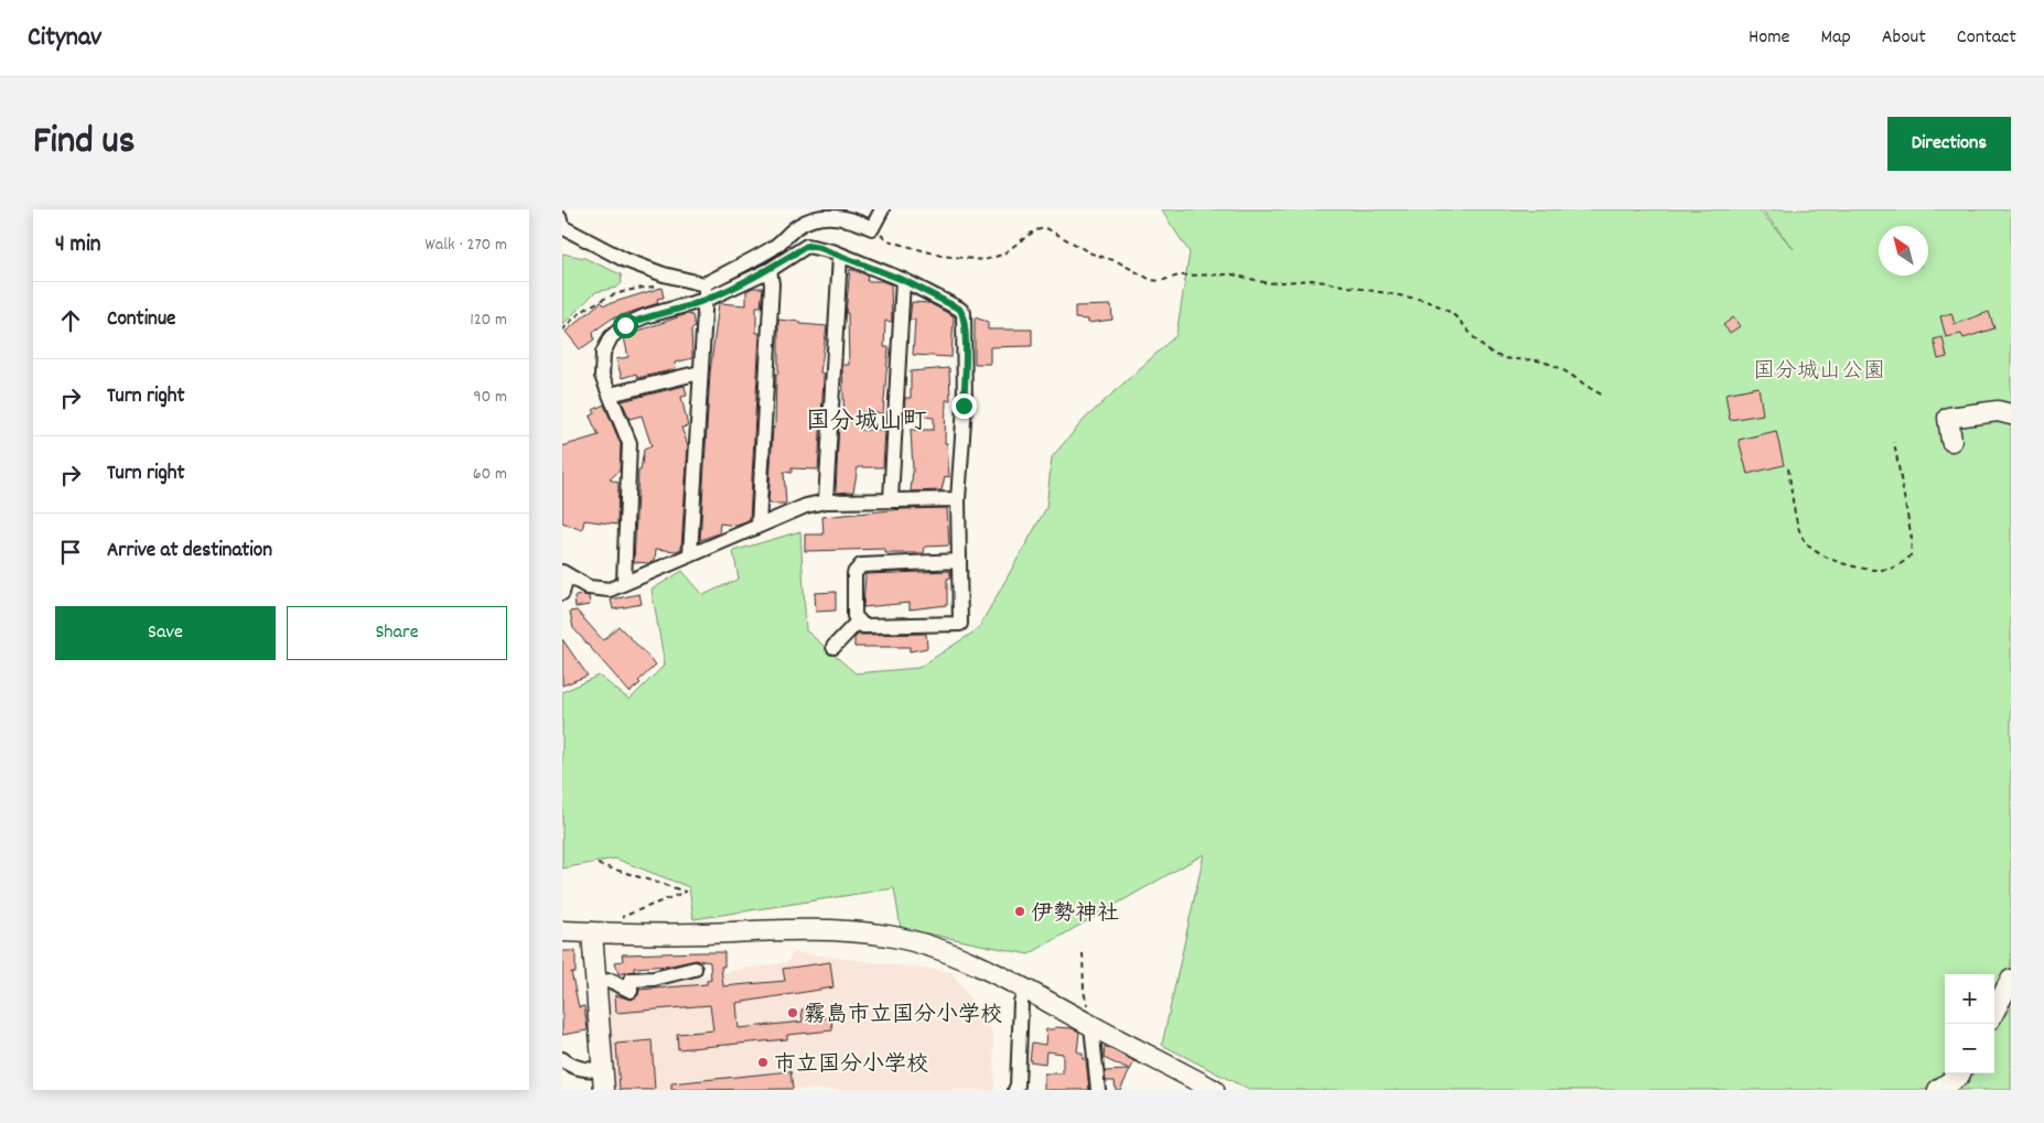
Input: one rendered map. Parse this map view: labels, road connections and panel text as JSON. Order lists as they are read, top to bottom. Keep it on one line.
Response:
{"districts":["国分城山町"],"parks":["国分城山公園"],"places":["伊勢神社","霧島市立国分小学校","市立国分小学校"],"north":"top left","page":{"header":"Citynav","nav":["Home","Map","About","Contact"],"title":"Find us","buttons":["Directions",["Save","Share"]],"heading":["4 min","Walk · 270 m"],"list":[["Continue","120 m"],["Turn right","90 m"],["Turn right","60 m"],"Arrive at destination"],"map_buttons":["+","−"]}}
